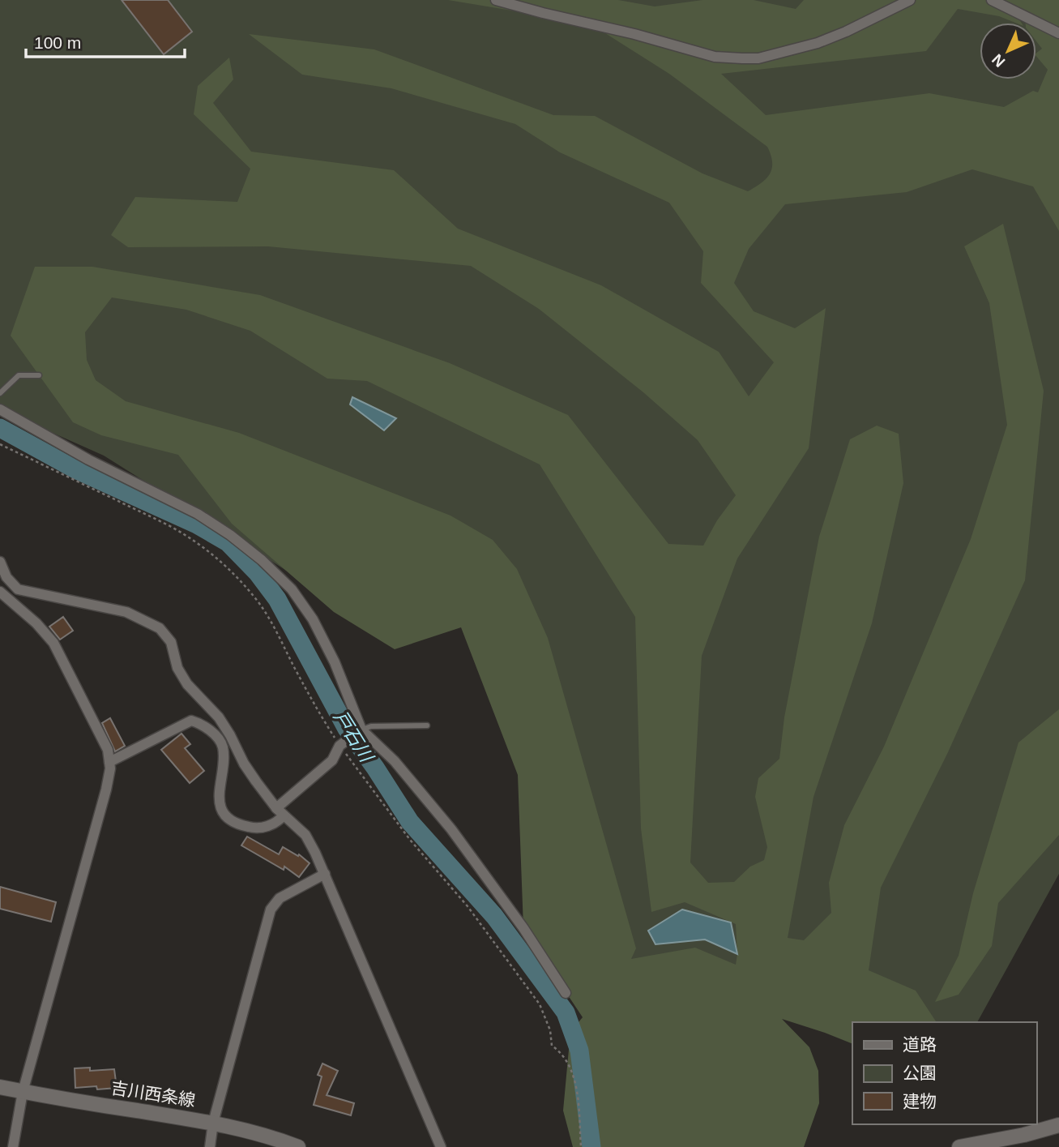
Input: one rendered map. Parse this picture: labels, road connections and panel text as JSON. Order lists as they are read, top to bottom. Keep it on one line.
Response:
{"streets":{"main road":["吉川西条線"]},"water":["戸石川"],"legend":["道路","公園","建物"],"scale_bar":"100 m","north":"bottom left"}
